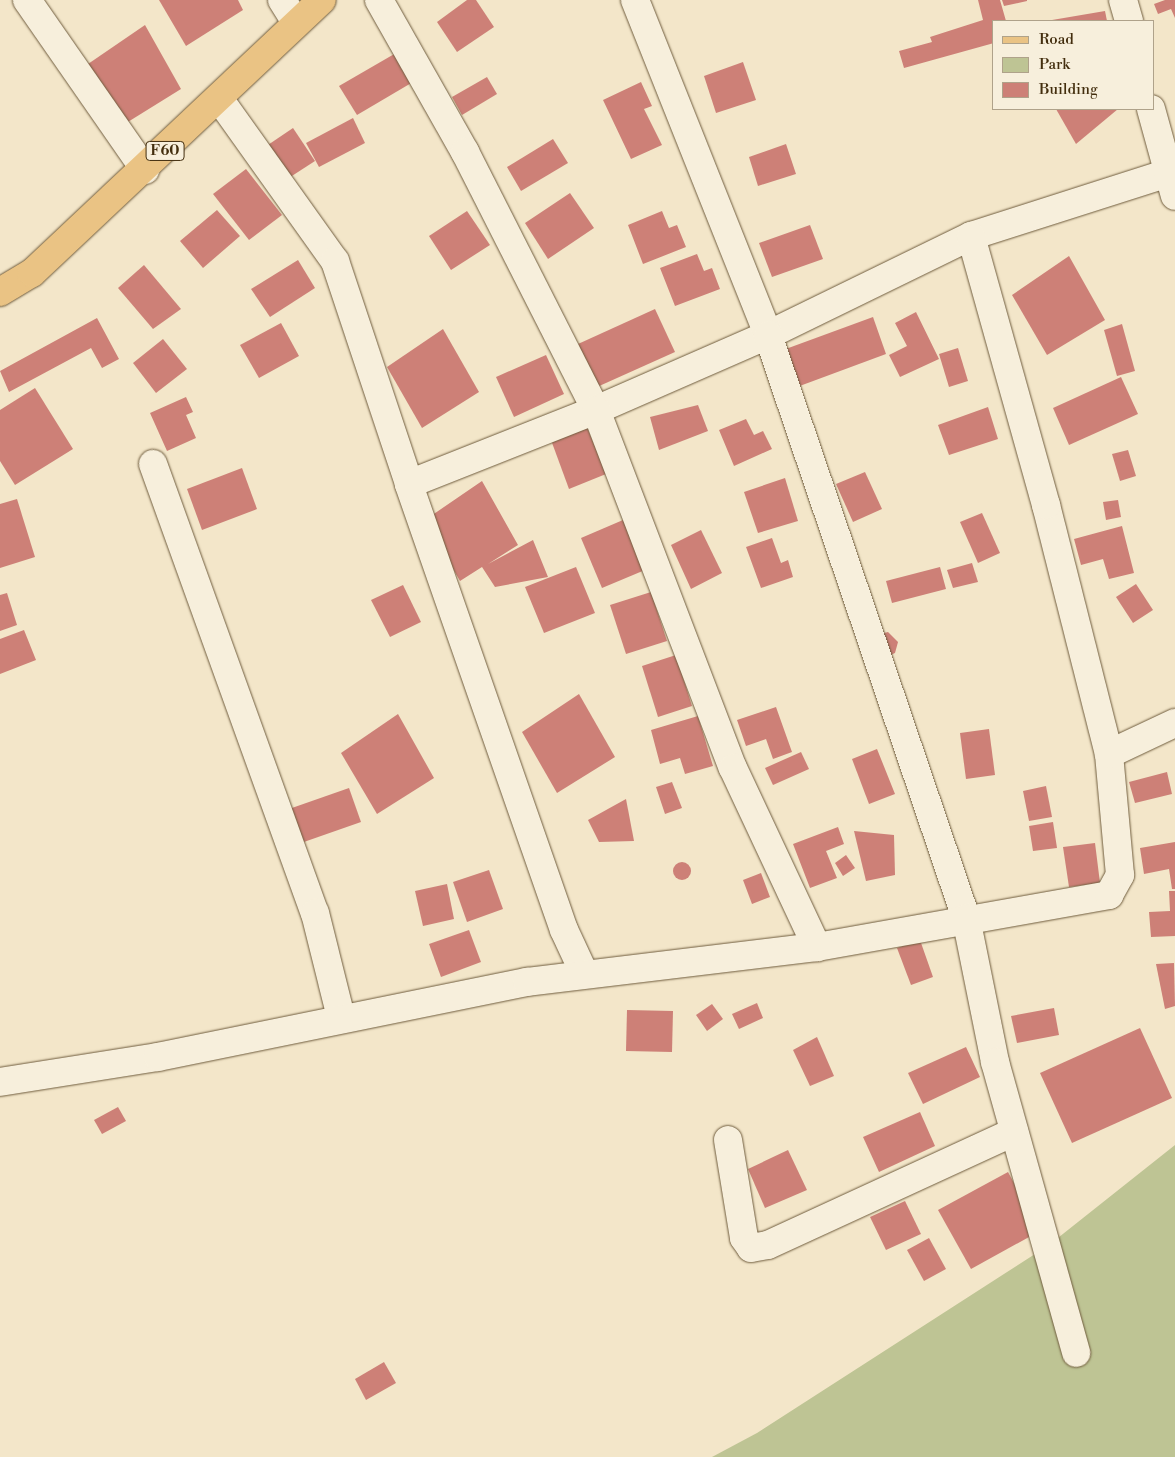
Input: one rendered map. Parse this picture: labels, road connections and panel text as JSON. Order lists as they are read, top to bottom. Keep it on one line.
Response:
{"streets":{"main road":["F60"]},"legend":["Road","Park","Building"]}
